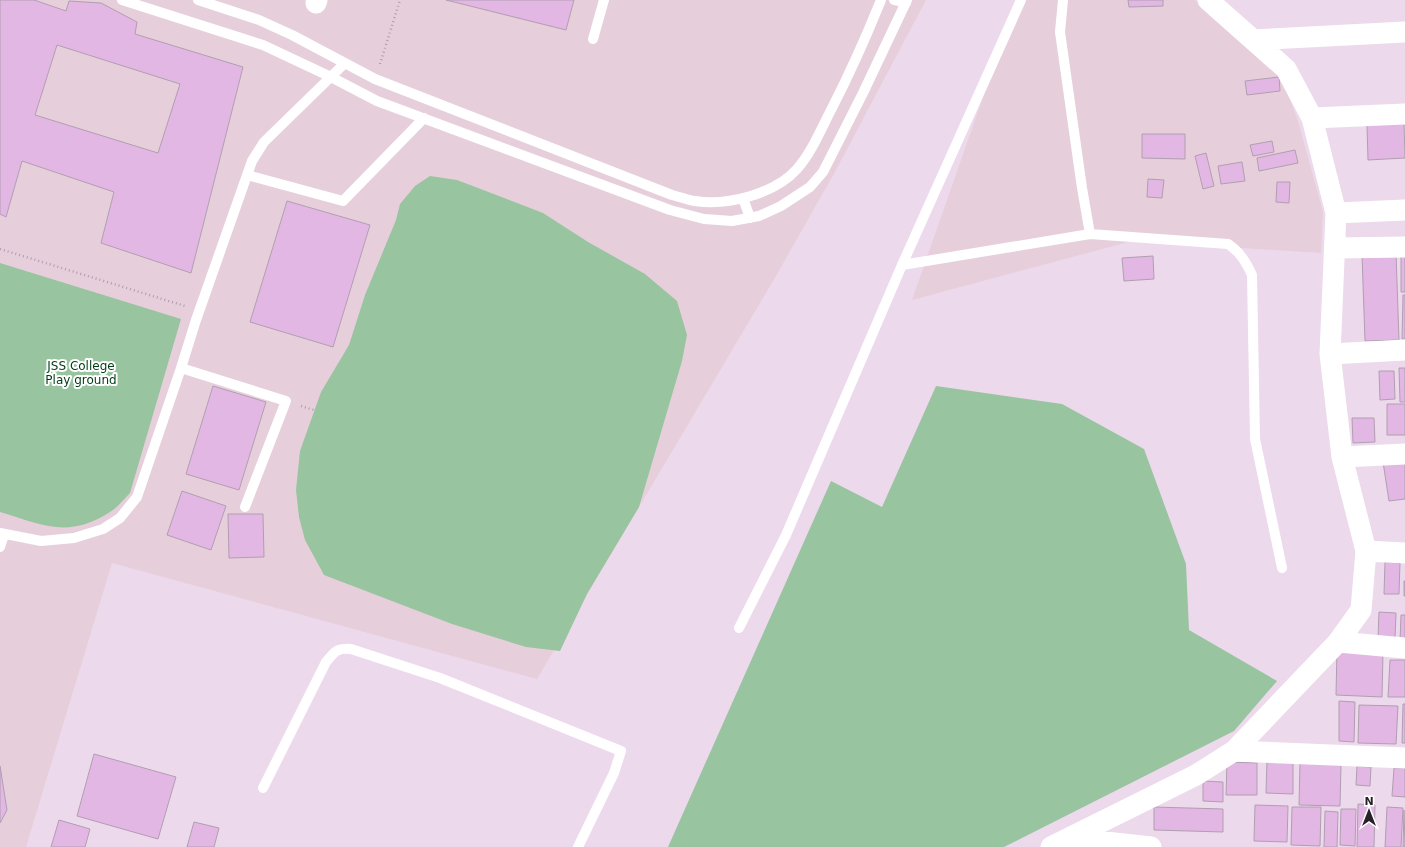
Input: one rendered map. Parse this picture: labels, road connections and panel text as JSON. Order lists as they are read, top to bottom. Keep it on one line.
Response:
{"parks":["JSS College Play ground"],"north":"top"}
